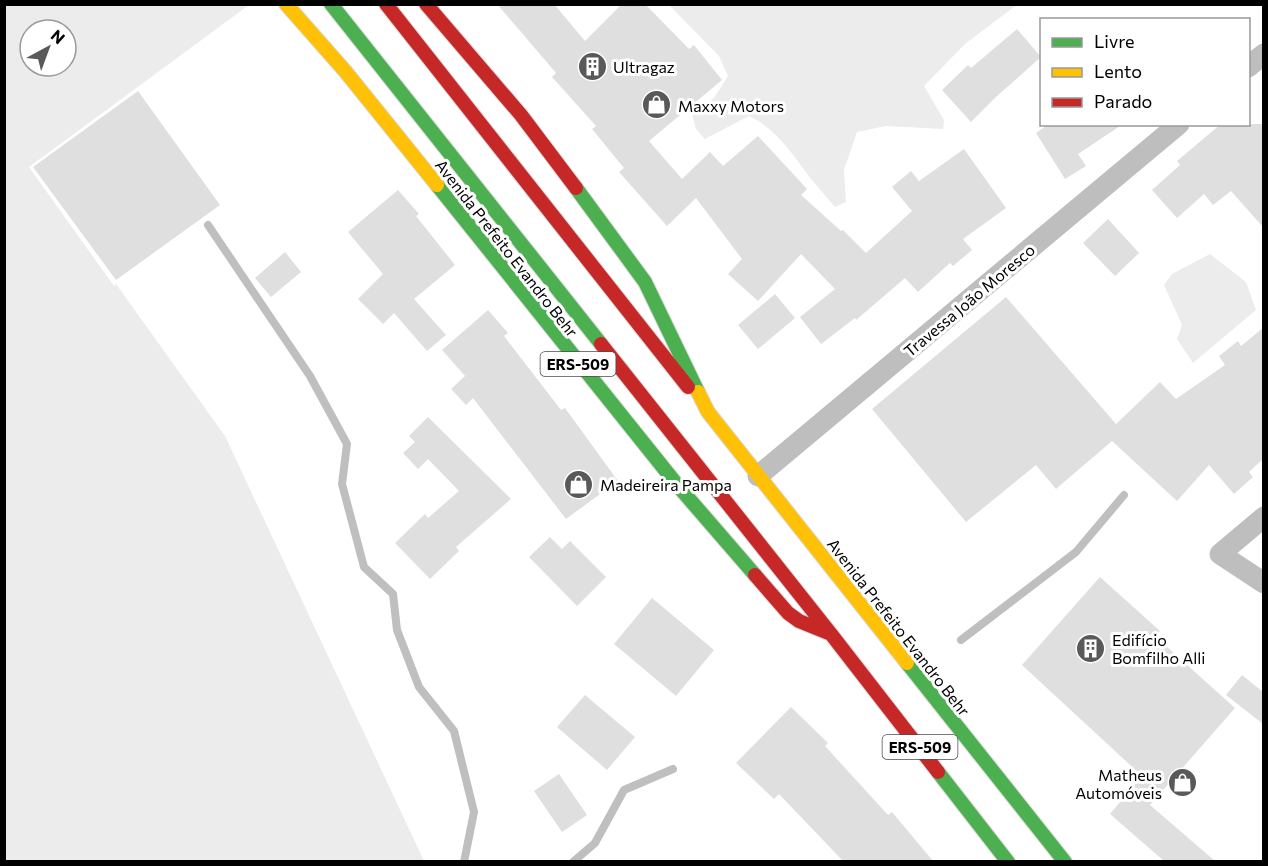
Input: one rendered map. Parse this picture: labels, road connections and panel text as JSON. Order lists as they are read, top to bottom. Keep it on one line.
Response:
{"streets":{"main road":["Avenida Prefeito Evandro Behr","ERS-509"],"street":["Travessa João Moresco"]},"crossings":[["Avenida Prefeito Evandro Behr","Travessa João Moresco"]],"places":{"building":["Ultragaz","Edifício Bomfilho Alli"],"shop":["Maxxy Motors","Madeireira Pampa","Matheus Automóveis"]},"legend":["Livre","Lento","Parado"],"north":"top right"}
